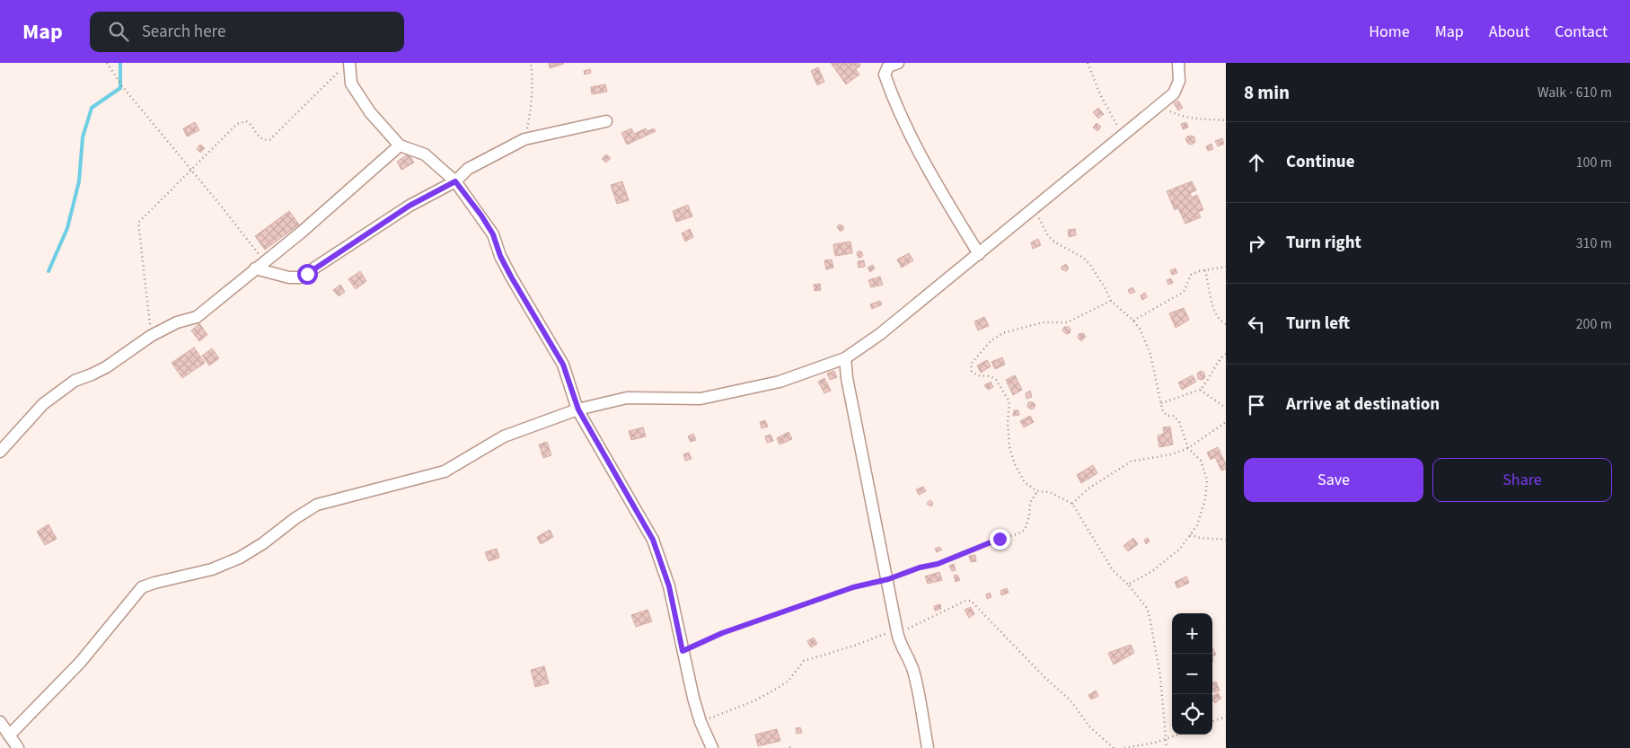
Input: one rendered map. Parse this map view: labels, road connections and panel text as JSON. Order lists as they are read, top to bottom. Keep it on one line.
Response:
{"page":{"header":"Map","search":"Search here","nav":["Home","Map","About","Contact"],"heading":["8 min","Walk · 610 m"],"list":[["Continue","100 m"],["Turn right","310 m"],["Turn left","200 m"],"Arrive at destination"],"buttons":["Save","Share"],"map_buttons":["+","−"]}}
